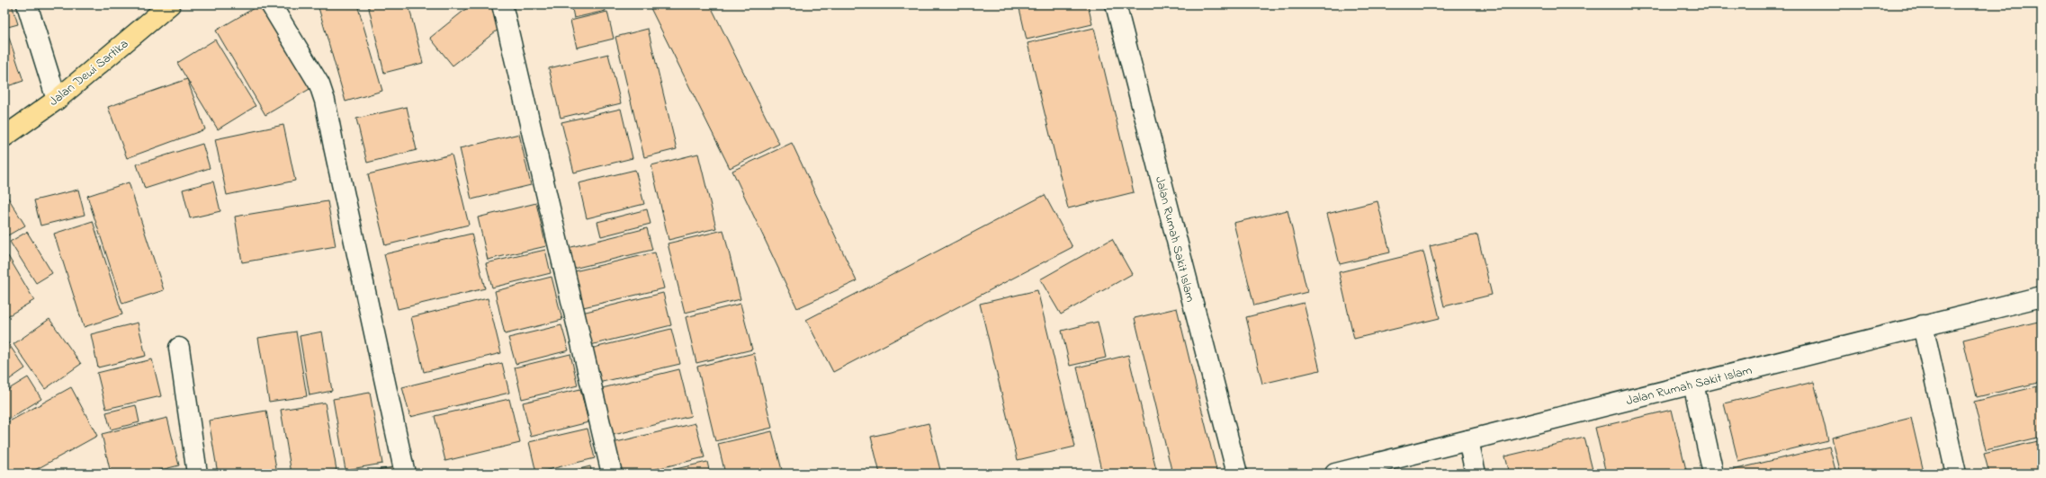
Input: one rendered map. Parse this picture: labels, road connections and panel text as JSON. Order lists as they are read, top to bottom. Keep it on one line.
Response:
{"streets":{"main road":["Jalan Dewi Sartika"],"street":["Jalan Rumah Sakit Islam"]}}
